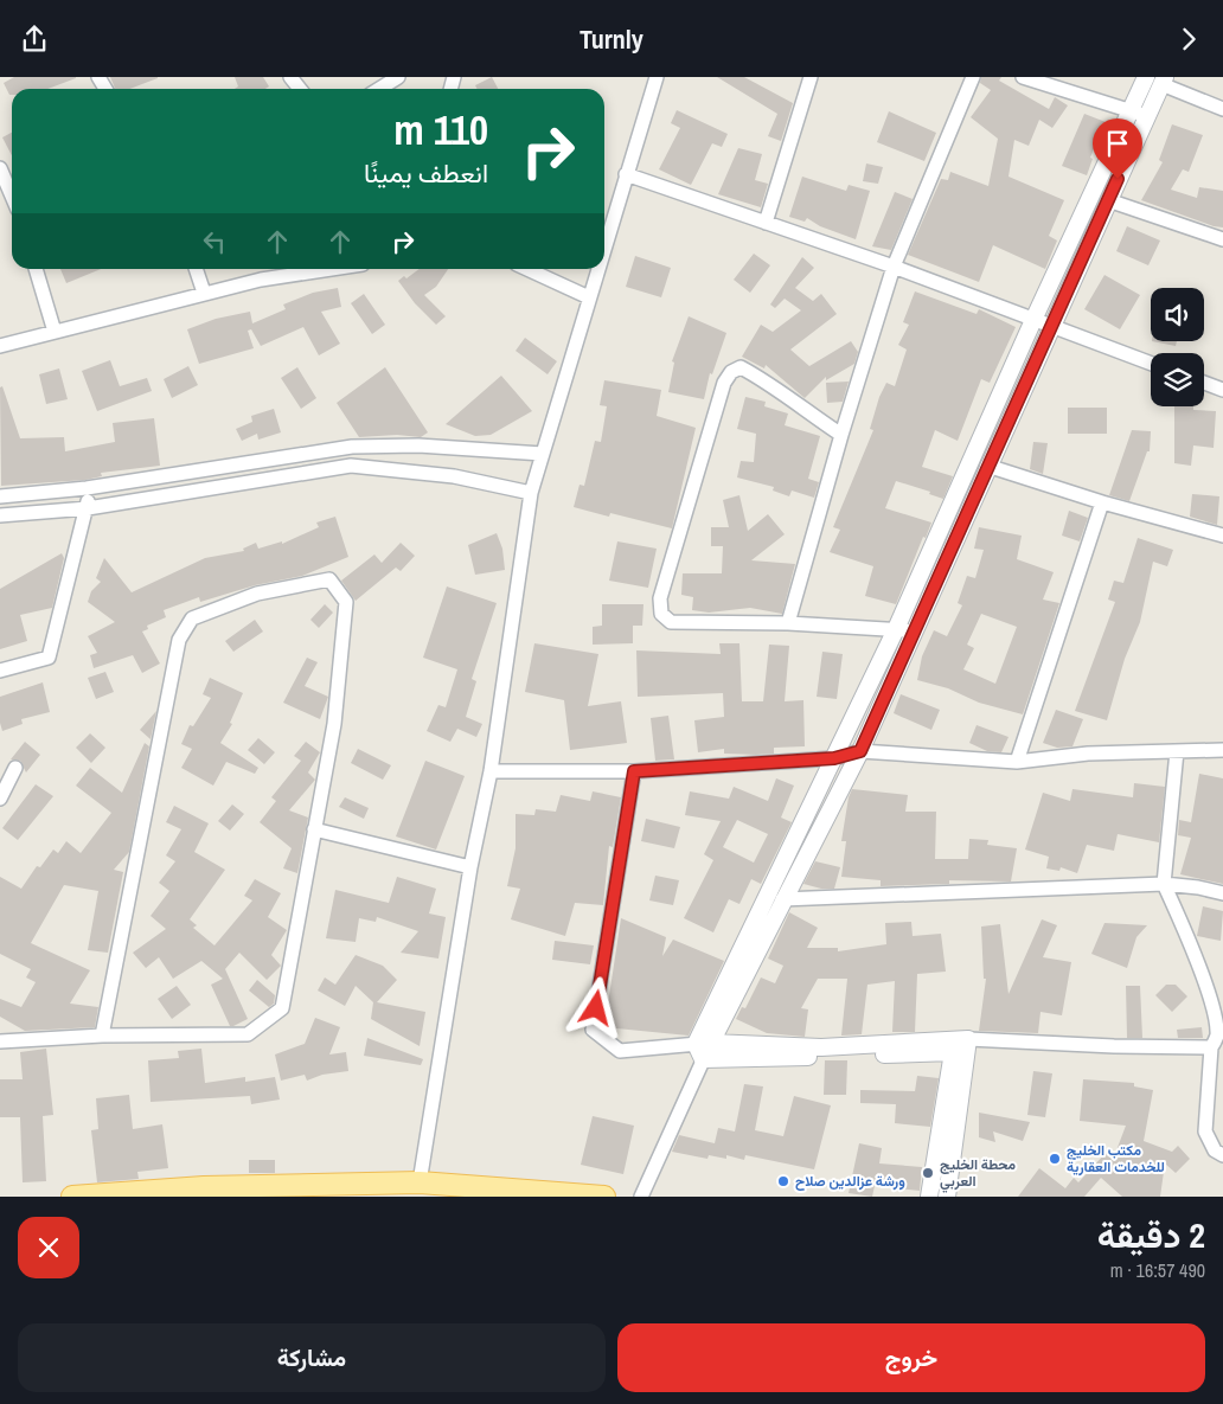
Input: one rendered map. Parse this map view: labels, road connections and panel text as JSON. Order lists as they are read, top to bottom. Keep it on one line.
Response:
{"places":["مكتب الخليج للخدمات العقارية","محطة الخليج العربي","ورشة عزالدين صلاح"],"page":{"header":"Turnly","turn":["110 m","انعطف يمينًا"],"heading":["2 دقيقة","490 m · 16:57"],"buttons":["خروج","مشاركة"]}}
